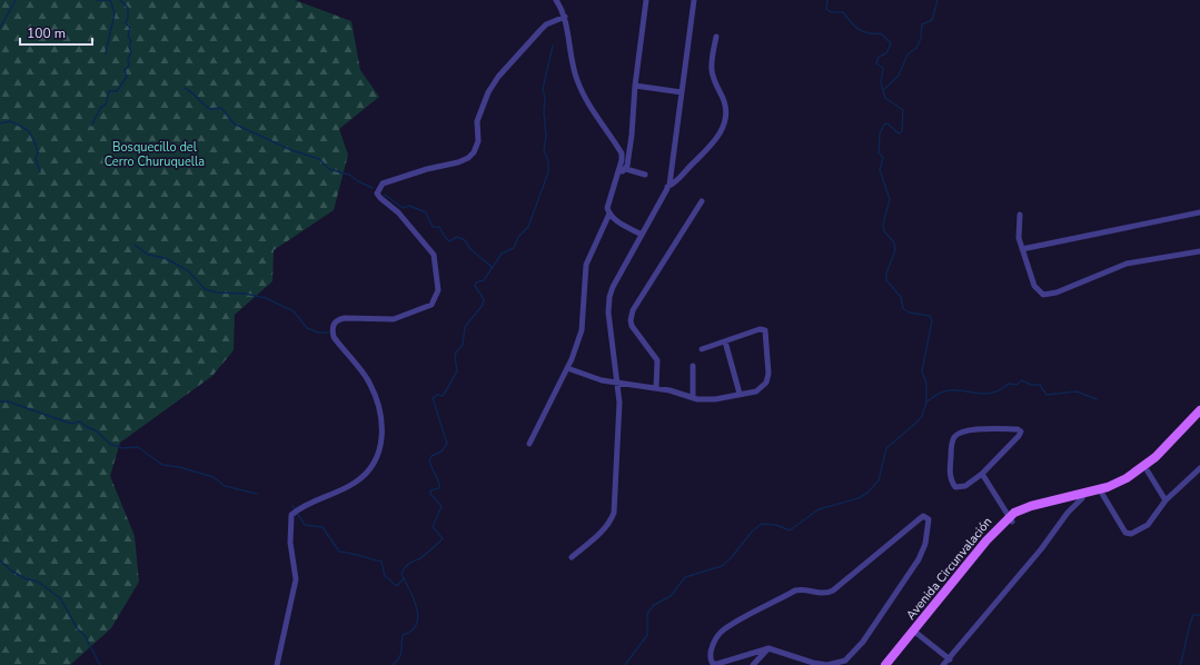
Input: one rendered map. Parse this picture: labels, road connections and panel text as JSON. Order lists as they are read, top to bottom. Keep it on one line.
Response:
{"streets":{"main road":["Avenida Circunvalación"]},"parks":["Bosquecillo del Cerro Churuquella"],"scale_bar":"100 m"}
